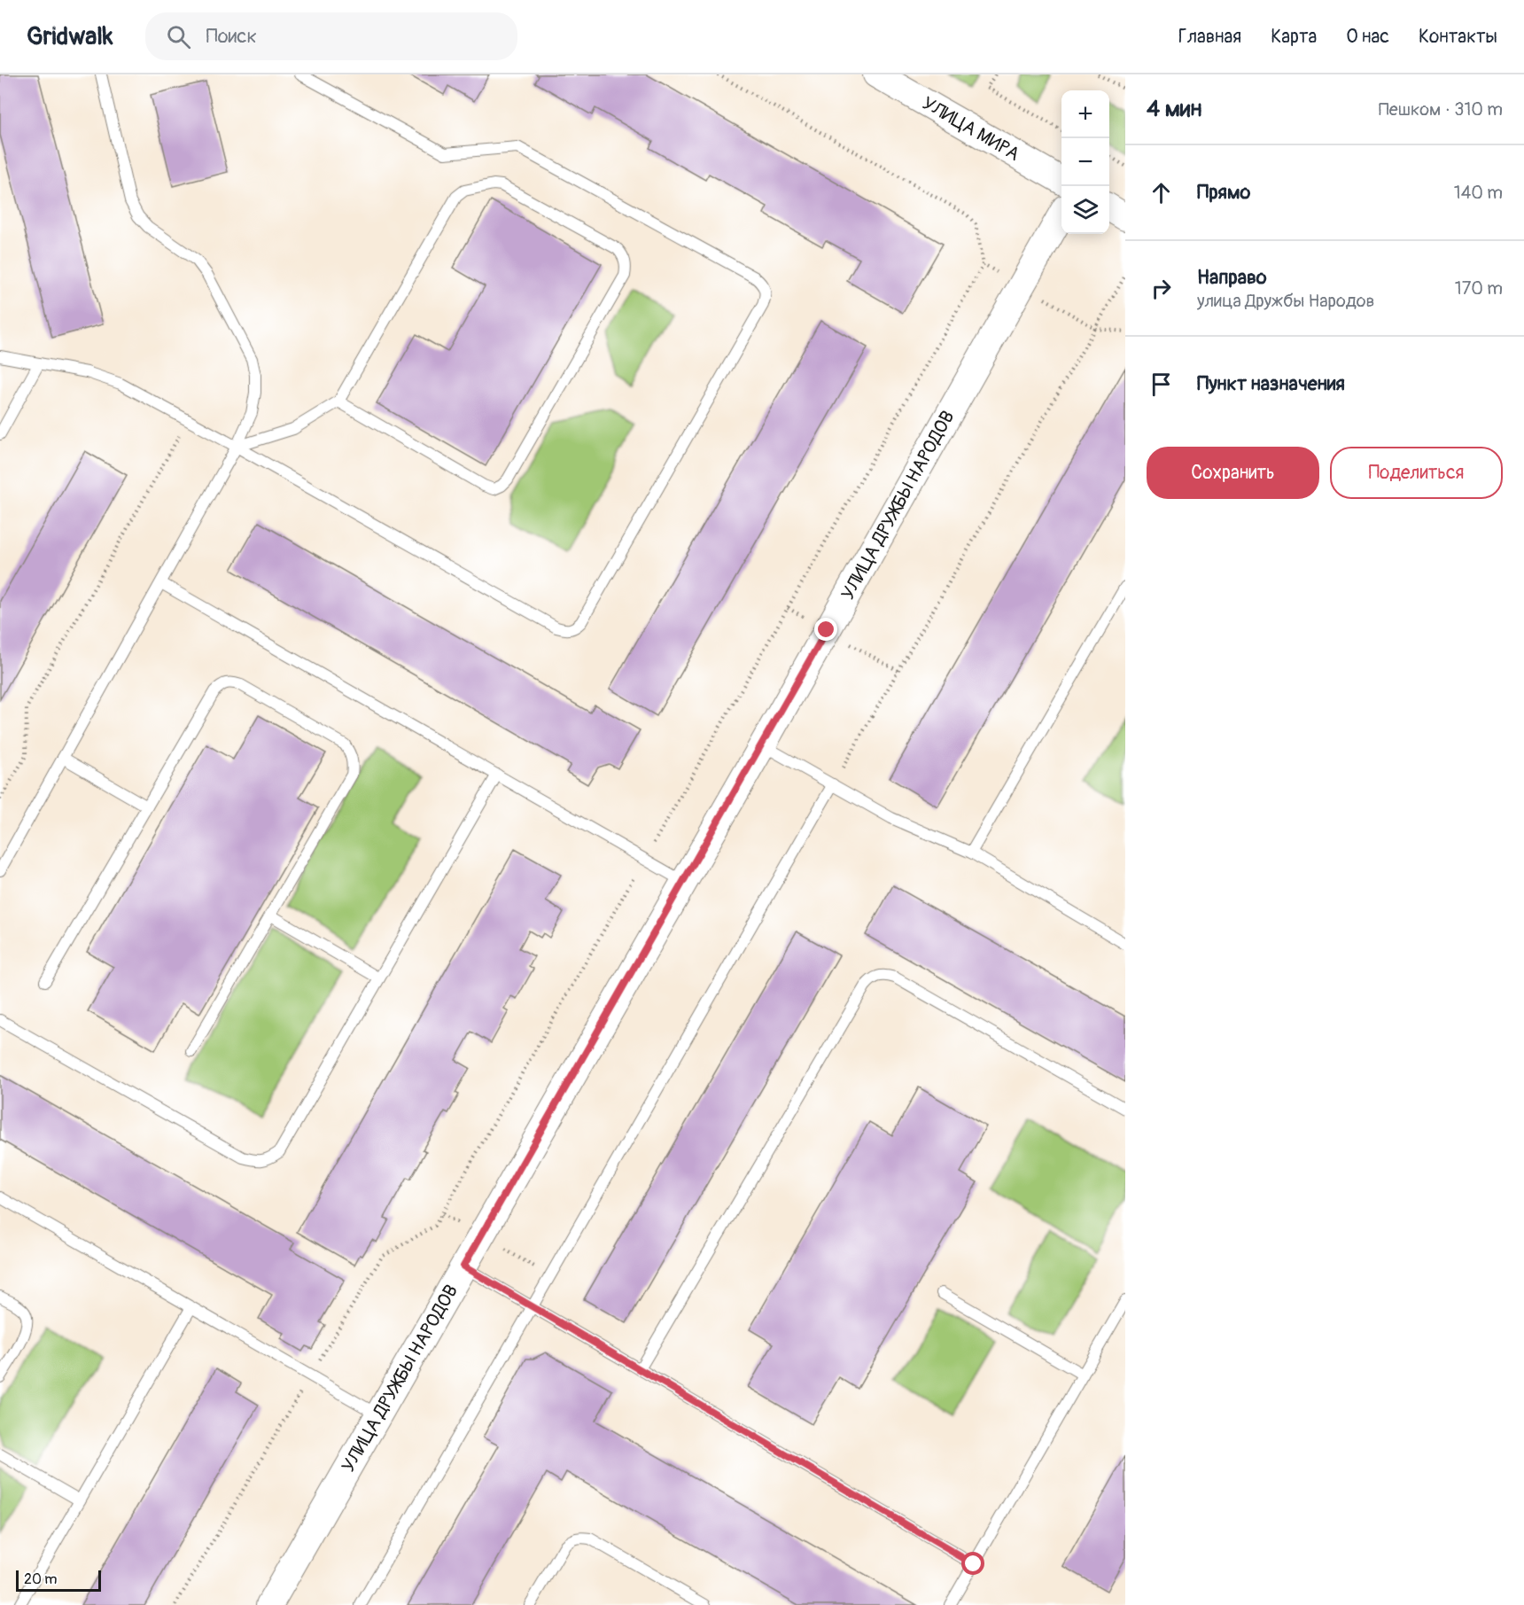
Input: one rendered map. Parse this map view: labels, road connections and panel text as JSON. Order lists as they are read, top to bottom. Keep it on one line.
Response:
{"streets":{"street":["УЛИЦА МИРА","УЛИЦА ДРУЖБЫ НАРОДОВ"]},"scale_bar":"20 m","page":{"header":"Gridwalk","search":"Поиск","nav":["Главная","Карта","О нас","Контакты"],"heading":["4 мин","Пешком · 310 m"],"map_buttons":["+","−"],"list":[["Прямо","140 m"],["Направо","улица Дружбы Народов","170 m"],"Пункт назначения"],"buttons":["Сохранить","Поделиться"],"scale":"20 m"}}
